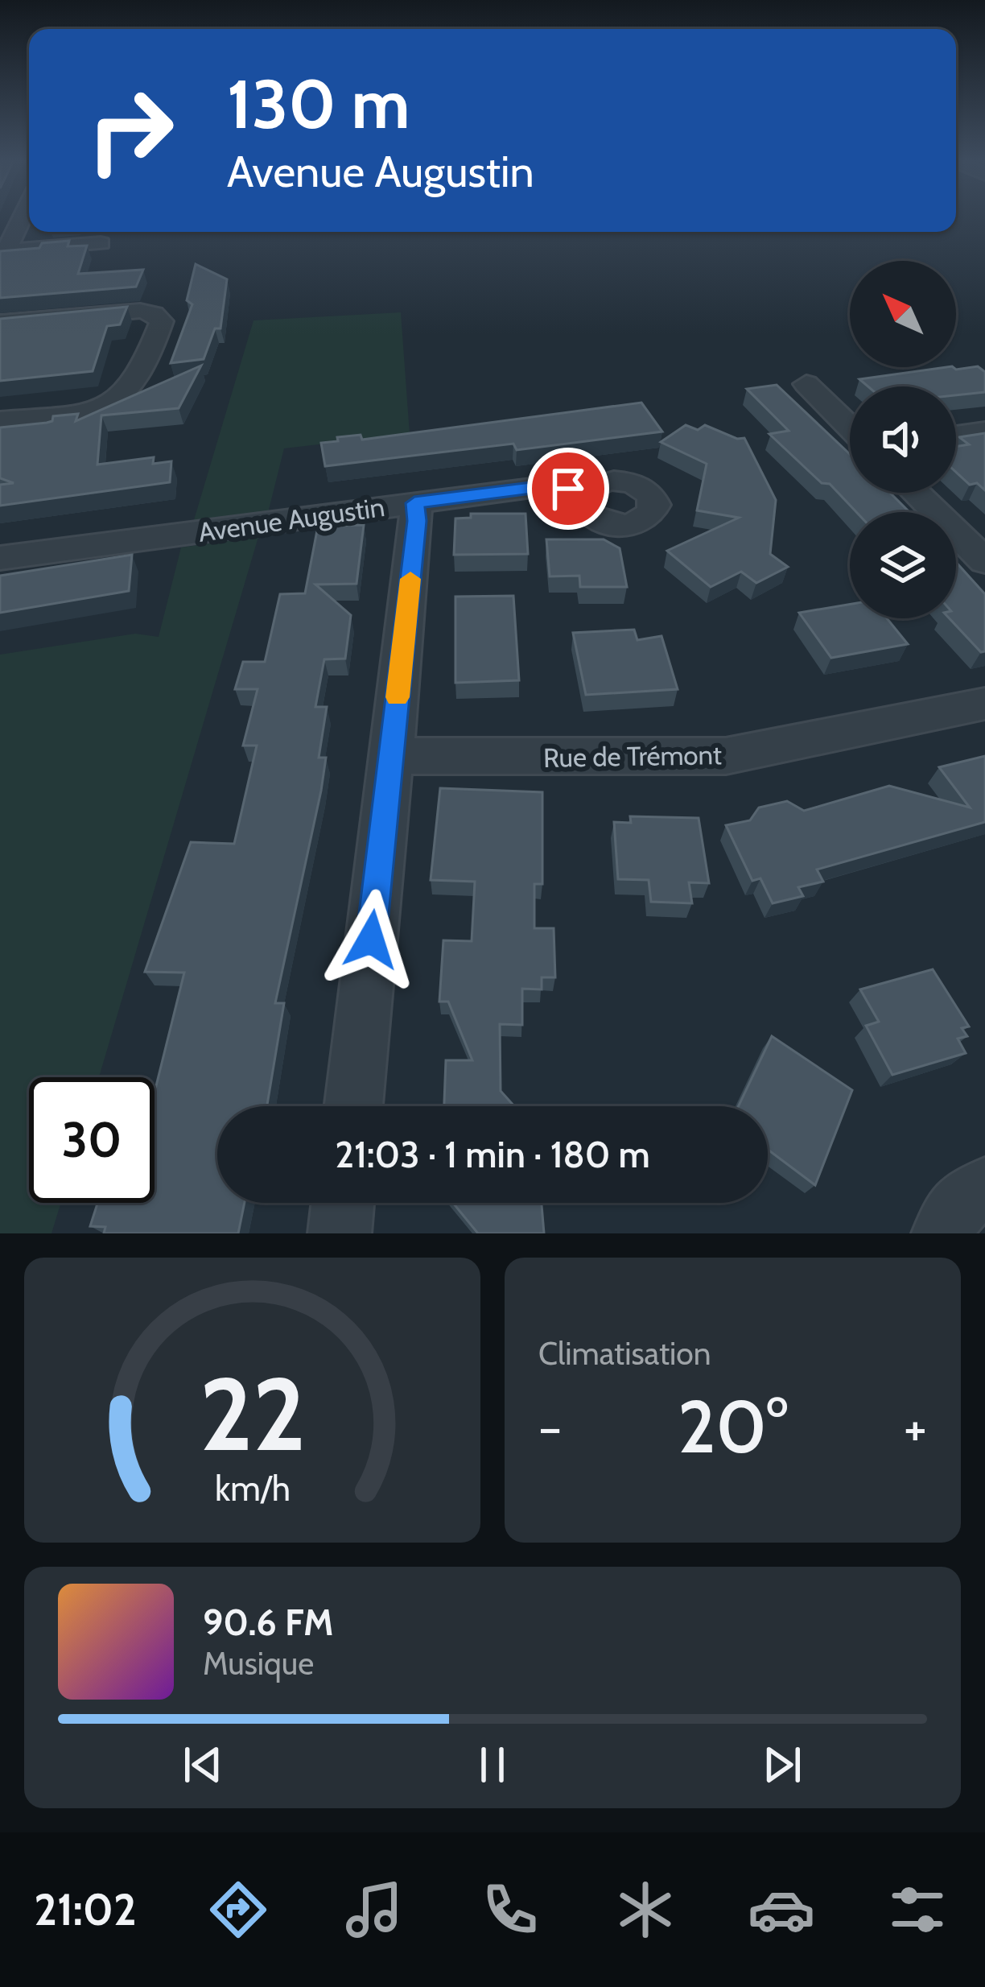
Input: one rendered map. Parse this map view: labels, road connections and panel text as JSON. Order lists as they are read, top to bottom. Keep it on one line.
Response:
{"streets":{"street":["Avenue Augustin","Rue de Trémont"]},"north":"top left","page":{"turn":["130 m","Avenue Augustin"],"limit":"30","trip":"21:03 · 1 min · 180 m","tile":"Climatisation","heat":["−","20°","+"],"song":["90.6 FM","Musique"],"tabs":"21:02","gauge":["22","km/h"]}}
